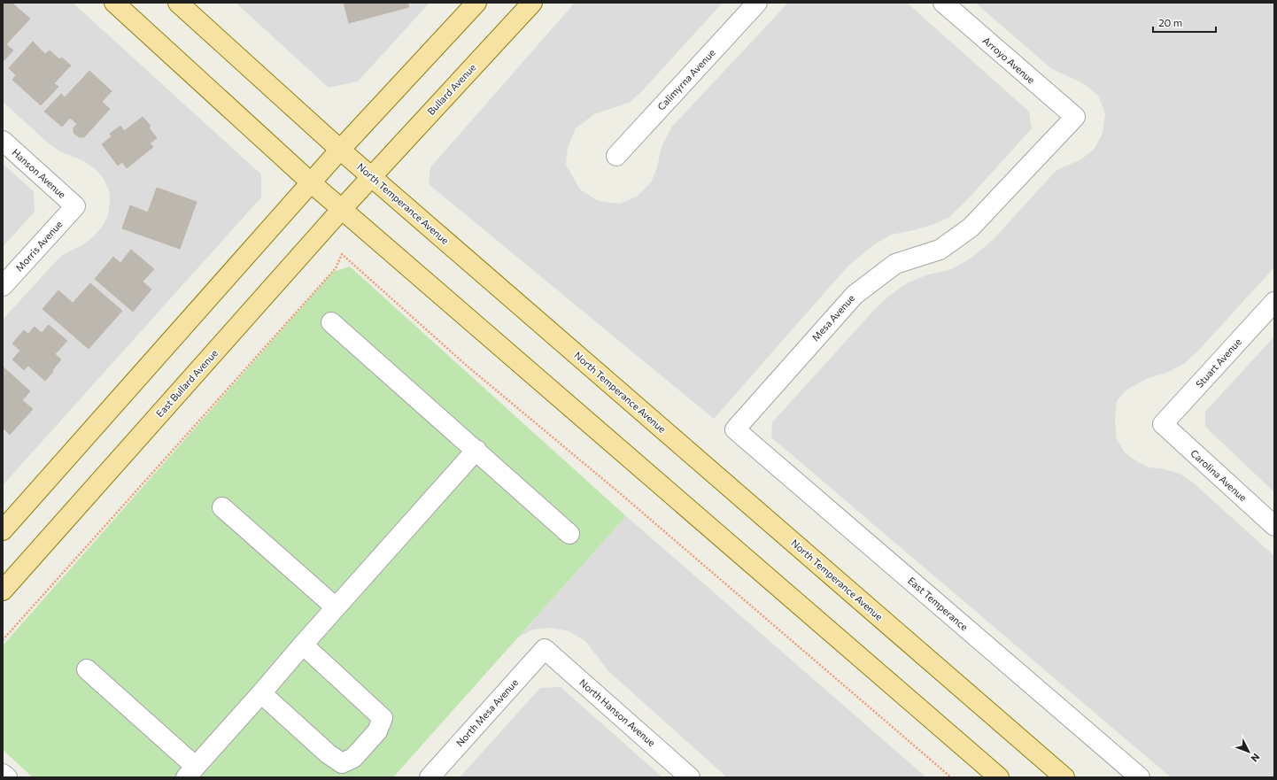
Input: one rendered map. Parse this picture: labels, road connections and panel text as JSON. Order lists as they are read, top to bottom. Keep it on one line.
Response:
{"streets":{"main road":["Bullard Avenue","North Temperance Avenue","East Bullard Avenue"],"street":["Arroyo Avenue","Calimyrna Avenue","Hanson Avenue","Morris Avenue","Mesa Avenue","Stuart Avenue","Carolina Avenue","East Temperance","North Mesa Avenue","North Hanson Avenue"]},"crossings":[["Arroyo Avenue","Mesa Avenue"],["Bullard Avenue","North Temperance Avenue"],["Bullard Avenue","East Bullard Avenue"],["Hanson Avenue","Morris Avenue"],["North Temperance Avenue","East Bullard Avenue"],["Mesa Avenue","East Temperance"],["Stuart Avenue","Carolina Avenue"],["North Mesa Avenue","North Hanson Avenue"]],"scale_bar":"20 m","north":"bottom right"}
